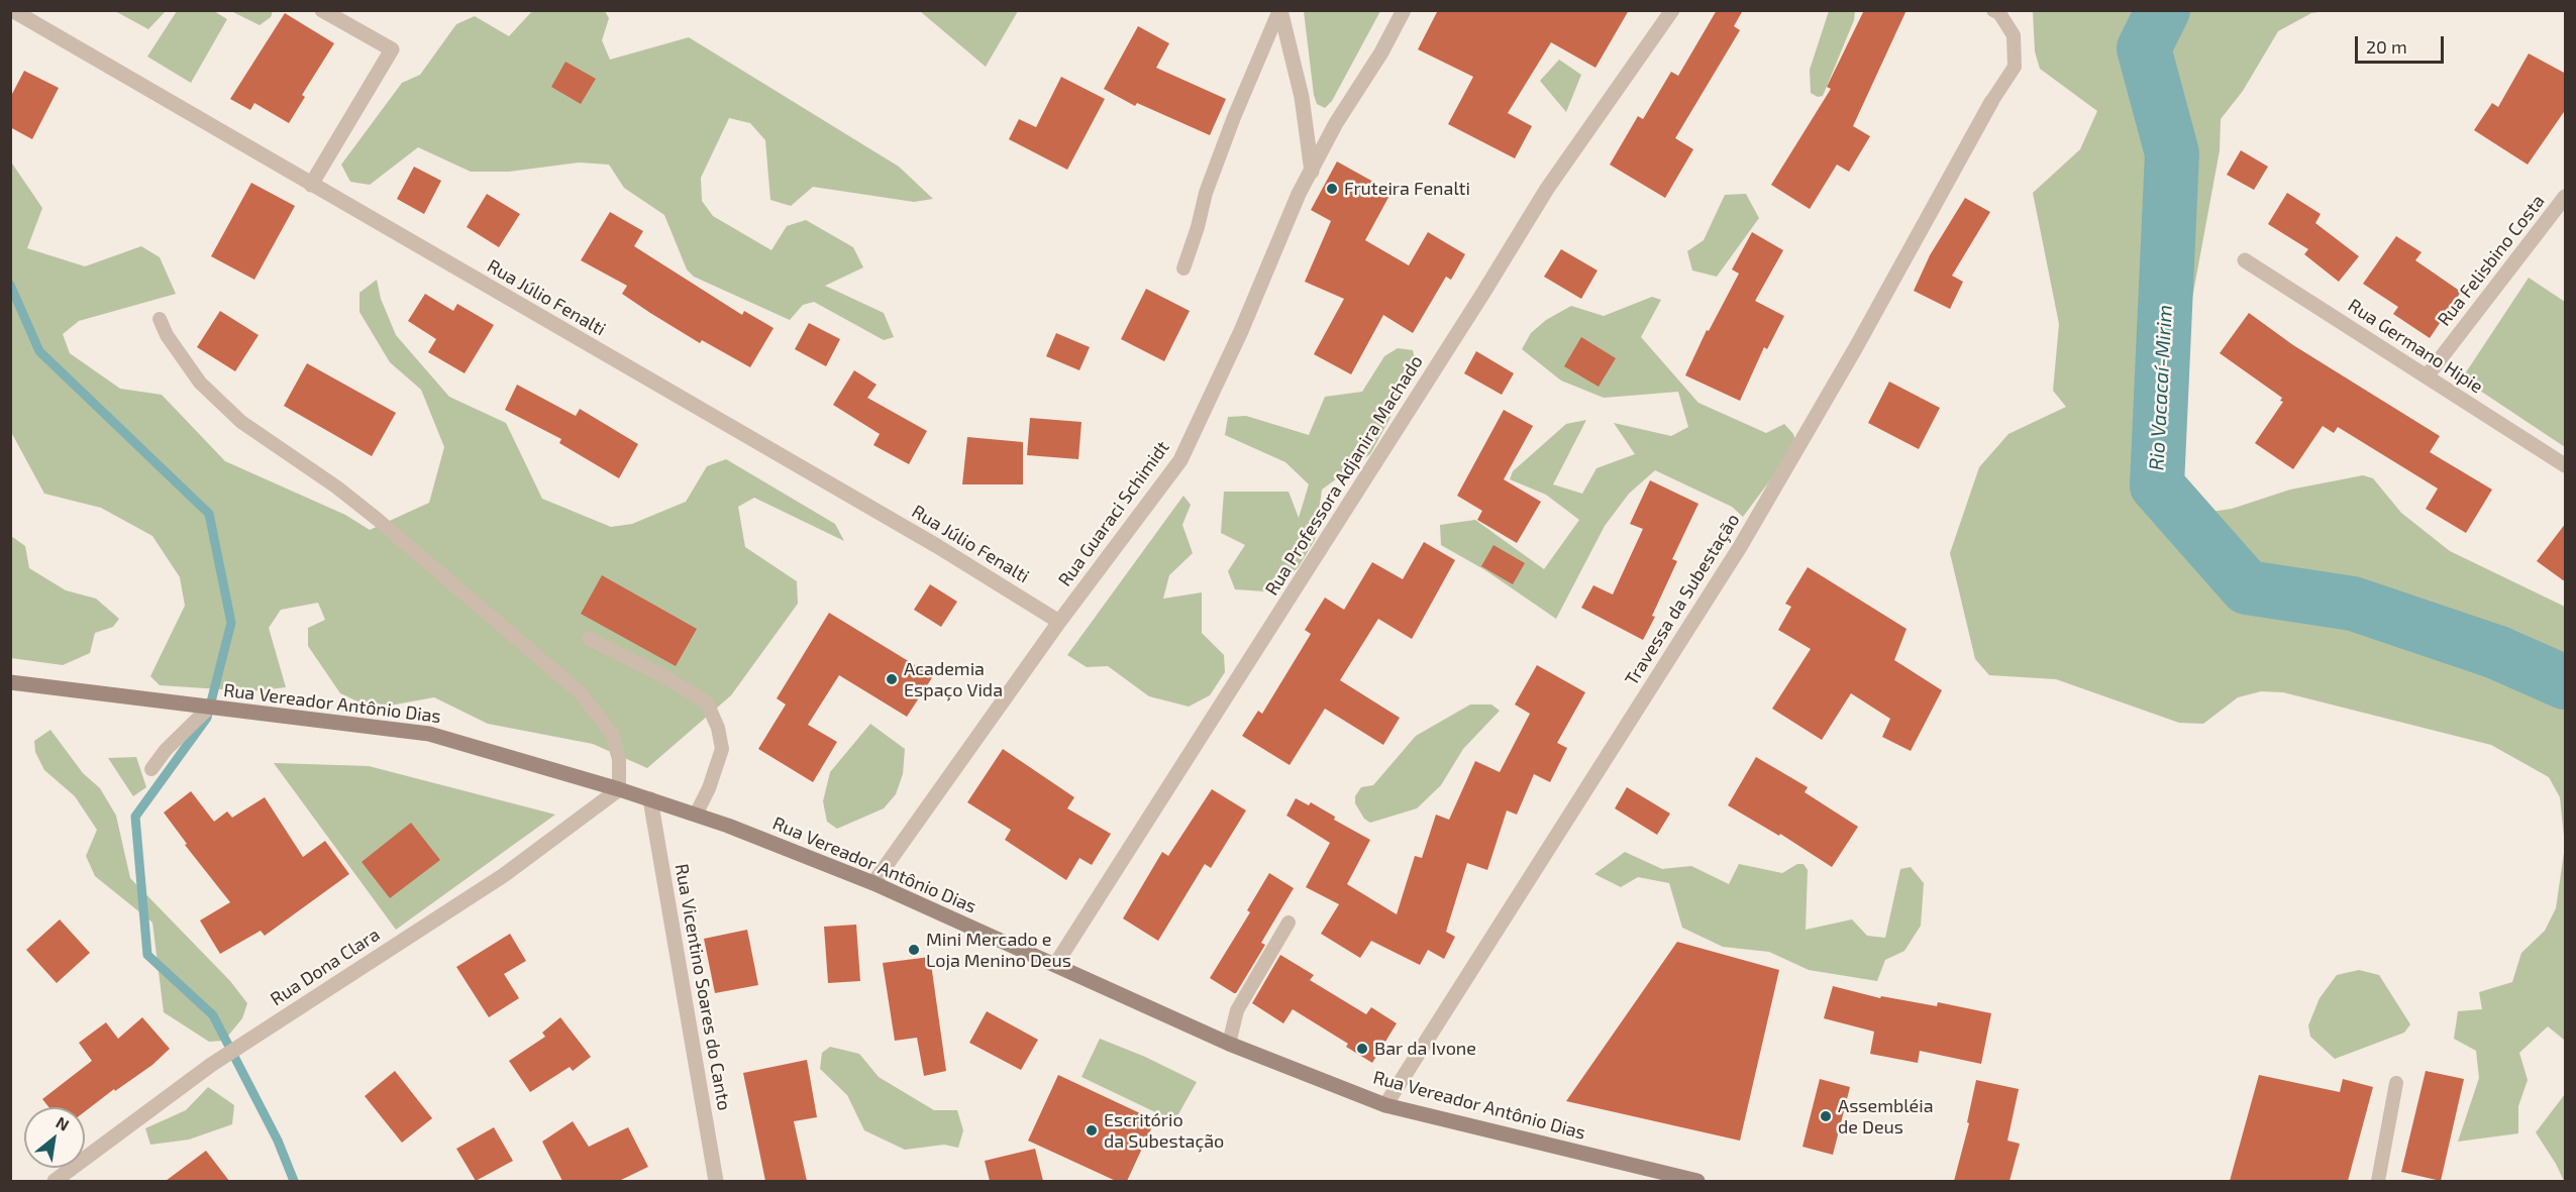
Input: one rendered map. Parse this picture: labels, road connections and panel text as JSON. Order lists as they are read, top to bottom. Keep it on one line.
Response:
{"streets":{"street":["Rua Felisbino Costa","Rua Júlio Fenalti","Rua Germano Hipie","Rua Professora Adjanira Machado","Rua Guaraci Schimidt","Travessa da Subestação","Rua Vereador Antônio Dias","Rua Dona Clara","Rua Vicentino Soares do Canto"]},"crossings":[["Rua Felisbino Costa","Rua Germano Hipie"],["Rua Júlio Fenalti","Rua Guaraci Schimidt"],["Rua Professora Adjanira Machado","Rua Vereador Antônio Dias"],["Rua Guaraci Schimidt","Rua Vereador Antônio Dias"],["Travessa da Subestação","Rua Vereador Antônio Dias"],["Rua Vereador Antônio Dias","Rua Dona Clara"],["Rua Vereador Antônio Dias","Rua Vicentino Soares do Canto"]],"water":["Rio Vacacaí-Mirim"],"places":["Fruteira Fenalti","Academia Espaço Vida","Mini Mercado e Loja Menino Deus","Bar da Ivone","Assembléia de Deus","Escritório da Subestação"],"scale_bar":"20 m","north":"top right"}
